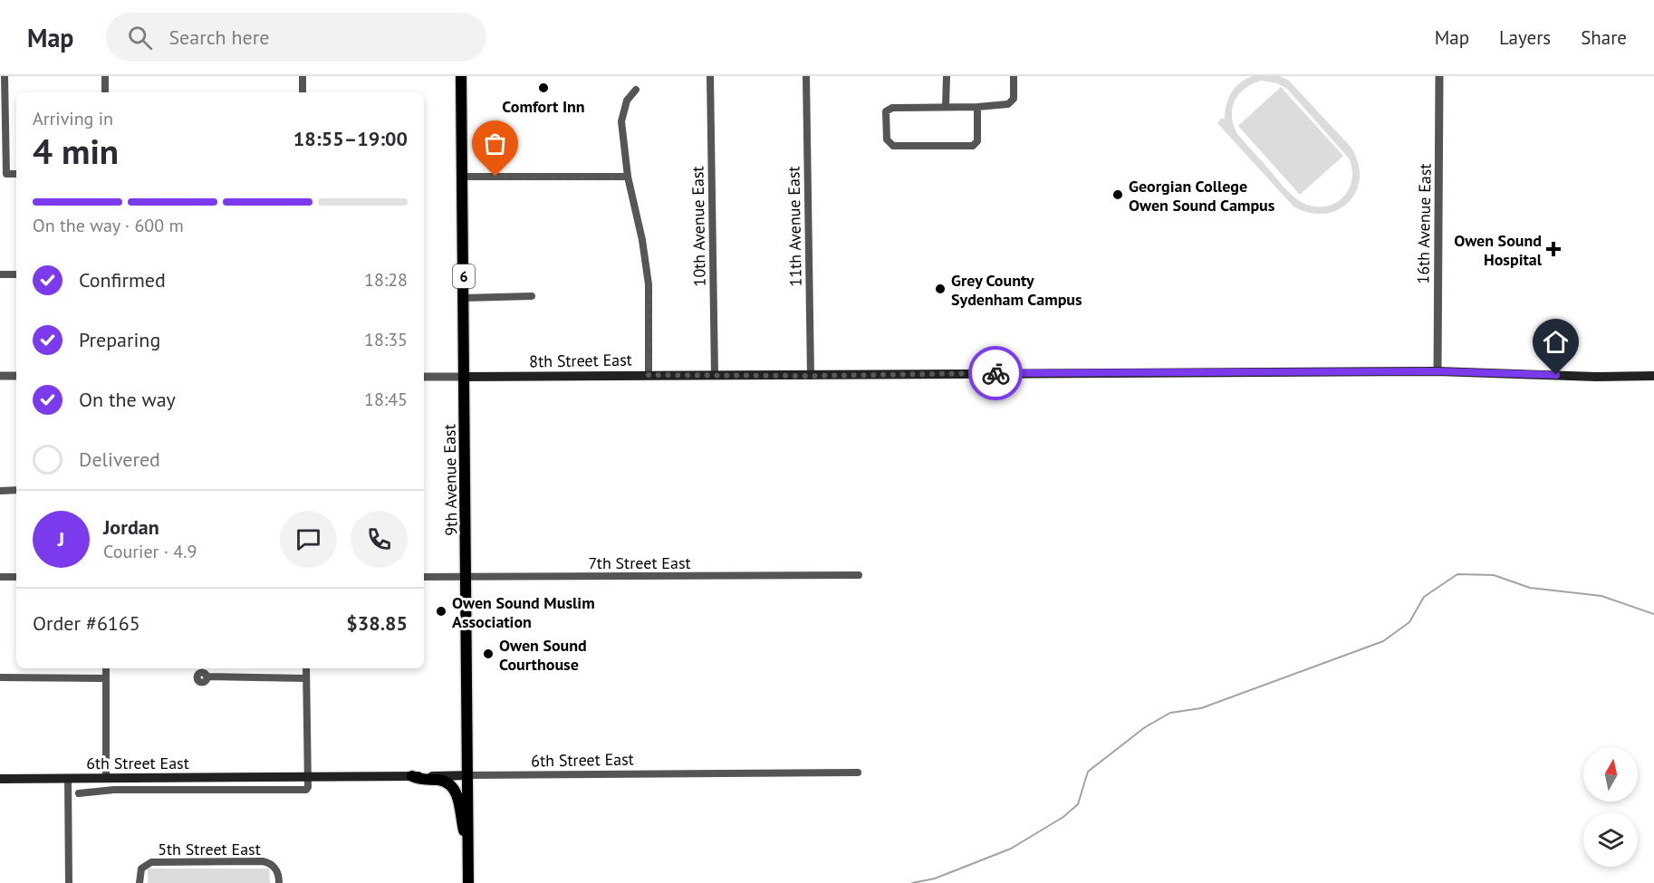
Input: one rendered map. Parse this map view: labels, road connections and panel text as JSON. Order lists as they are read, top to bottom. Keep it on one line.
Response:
{"streets":{"highway":["6","9th Avenue East"],"main road":["8th Street East","6th Street East"],"street":["16th Avenue East","10th Avenue East","11th Avenue East","7th Street East","5th Street East"]},"crossings":[["16th Avenue East","8th Street East"],["10th Avenue East","8th Street East"],["11th Avenue East","8th Street East"],["8th Street East","9th Avenue East"],["9th Avenue East","7th Street East"],["9th Avenue East","6th Street East"]],"places":{"other":["Comfort Inn","Georgian College Owen Sound Campus","Grey County Sydenham Campus","Owen Sound Muslim Association","Owen Sound Courthouse"],"health":["Owen Sound Hospital"]},"north":"top","page":{"header":"Map","search":"Search here","nav":["Map","Layers","Share"],"heading":["4 min","Arriving in","18:55–19:00"],"panel":["Jordan","Courier · 4.9","Order #6165","$38.85"],"bar":"On the way · 600 m","list":[["Confirmed","18:28"],["Preparing","18:35"],["On the way","18:45"],"Delivered"],"round":"J"}}
